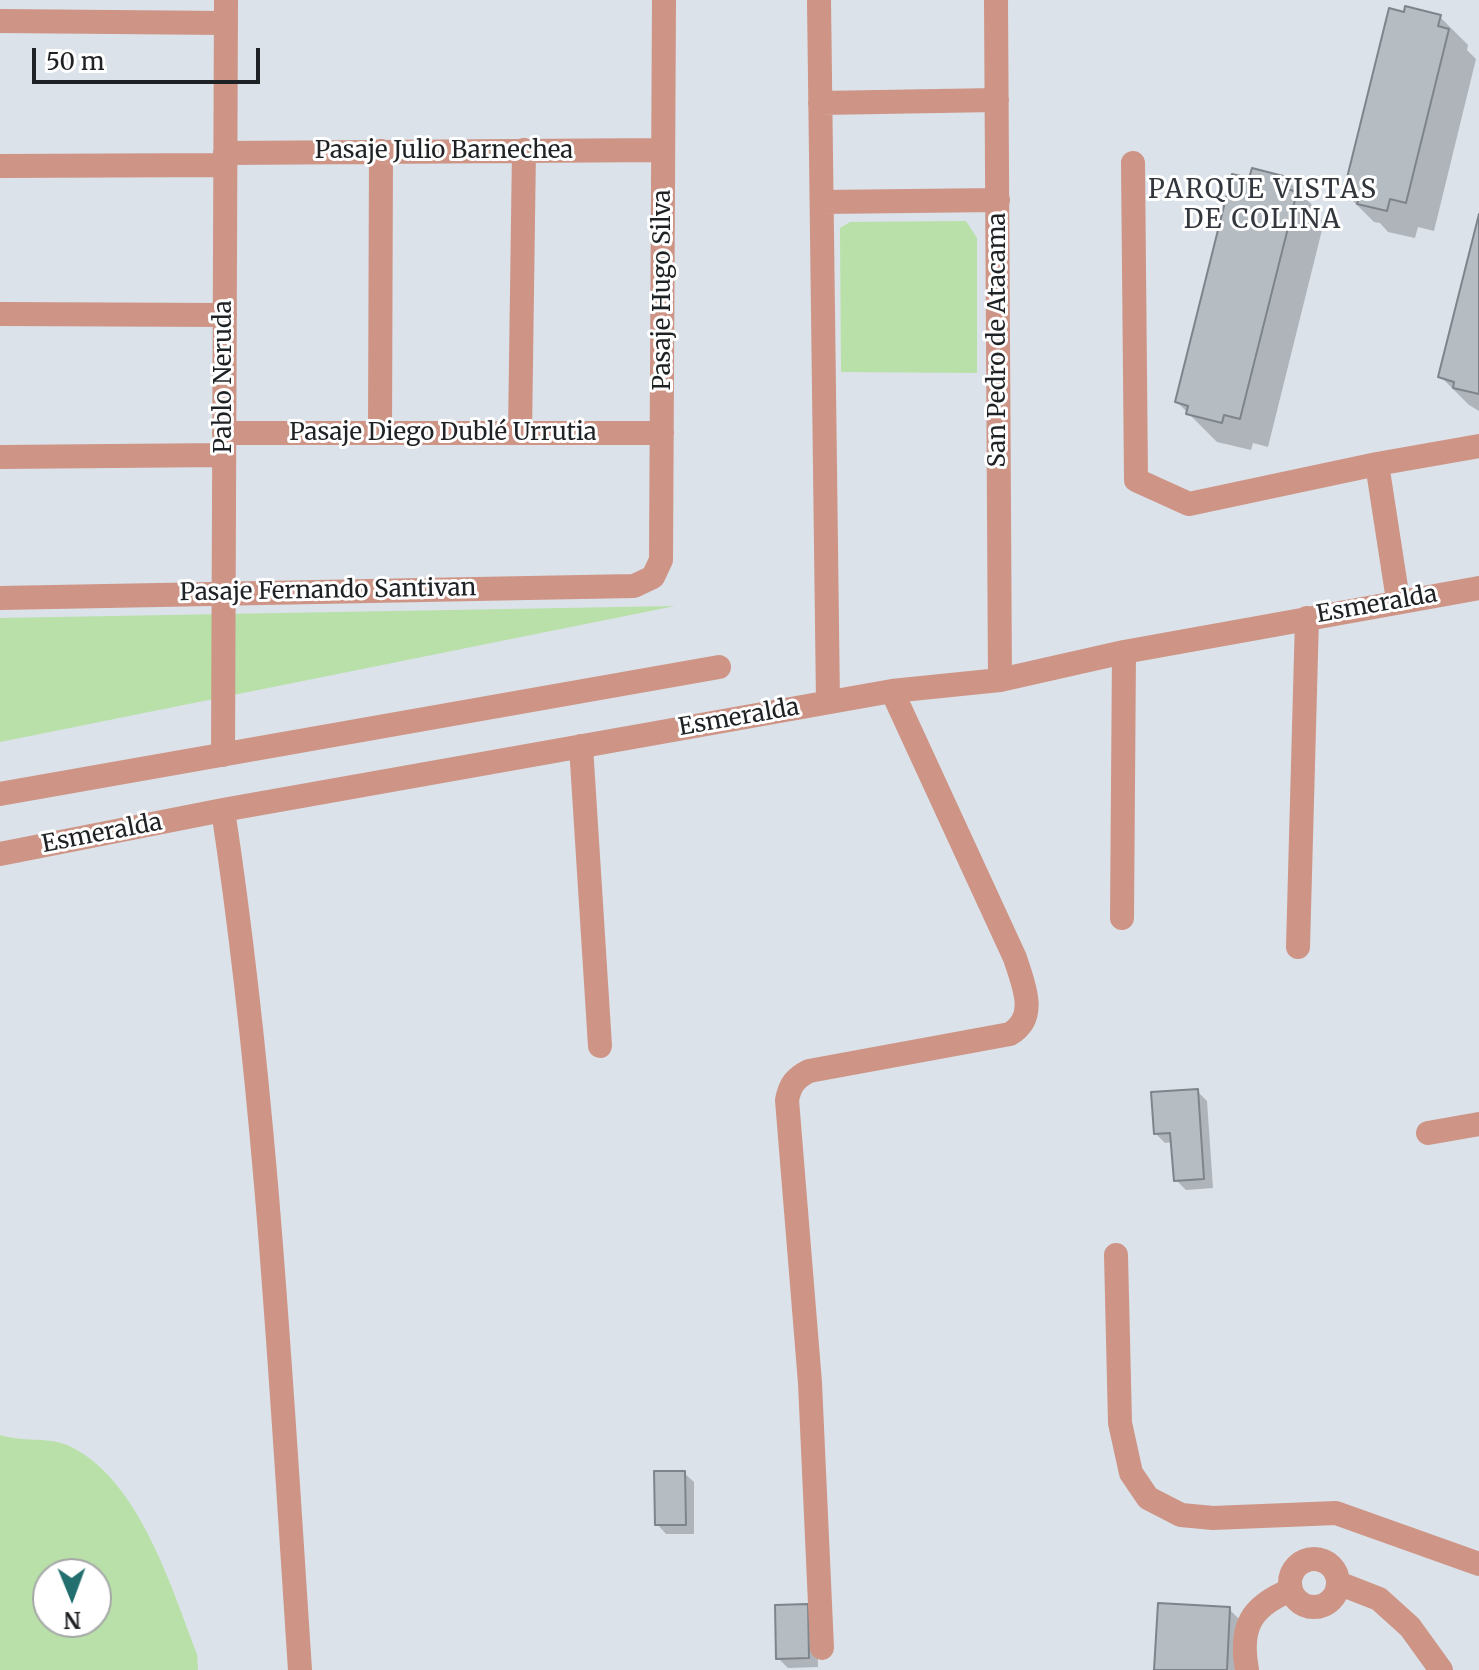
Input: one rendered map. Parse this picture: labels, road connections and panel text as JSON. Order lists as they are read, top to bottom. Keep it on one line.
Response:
{"streets":{"street":["Pasaje Julio Barnechea","Pasaje Hugo Silva","San Pedro de Atacama","Pablo Neruda","Pasaje Diego Dublé Urrutia","Pasaje Fernando Santivan","Esmeralda"]},"crossings":[["Pasaje Julio Barnechea","Pasaje Hugo Silva"],["Pasaje Julio Barnechea","Pablo Neruda"],["Pasaje Hugo Silva","Pasaje Diego Dublé Urrutia"],["Pasaje Hugo Silva","Pasaje Fernando Santivan"],["San Pedro de Atacama","Esmeralda"],["Pablo Neruda","Pasaje Diego Dublé Urrutia"],["Pablo Neruda","Pasaje Fernando Santivan"]],"districts":["PARQUE VISTAS DE COLINA"],"scale_bar":"50 m","north":"bottom"}
